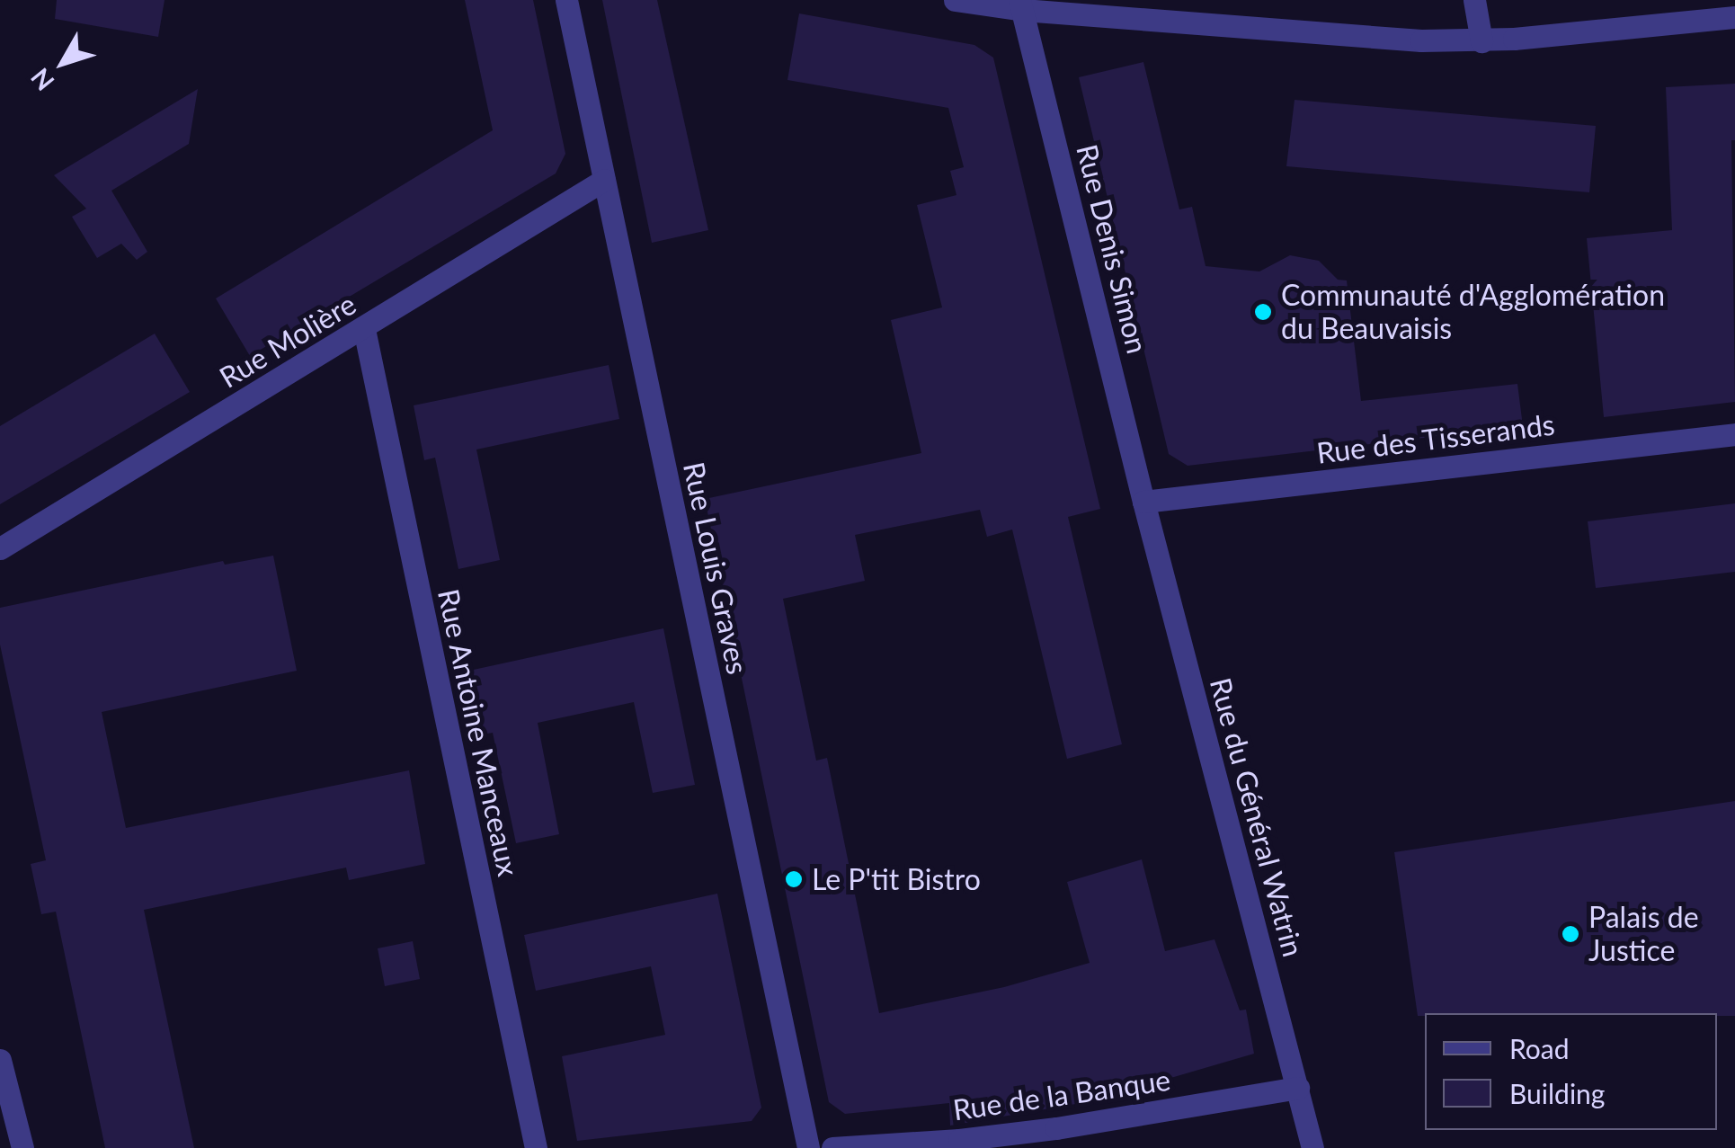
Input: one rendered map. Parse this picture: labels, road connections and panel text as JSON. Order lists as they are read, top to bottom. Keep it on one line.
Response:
{"streets":{"street":["Rue Denis Simon","Rue Molière","Rue des Tisserands","Rue Louis Graves","Rue Antoine Manceaux","Rue du Général Watrin","Rue de la Banque"]},"crossings":[["Rue Denis Simon","Rue des Tisserands"],["Rue Denis Simon","Rue du Général Watrin"],["Rue Molière","Rue Louis Graves"],["Rue Molière","Rue Antoine Manceaux"],["Rue des Tisserands","Rue du Général Watrin"],["Rue du Général Watrin","Rue de la Banque"]],"places":["Communauté d'Agglomération du Beauvaisis","Le P'tit Bistro","Palais de Justice"],"legend":["Road","Building"],"north":"bottom left"}
